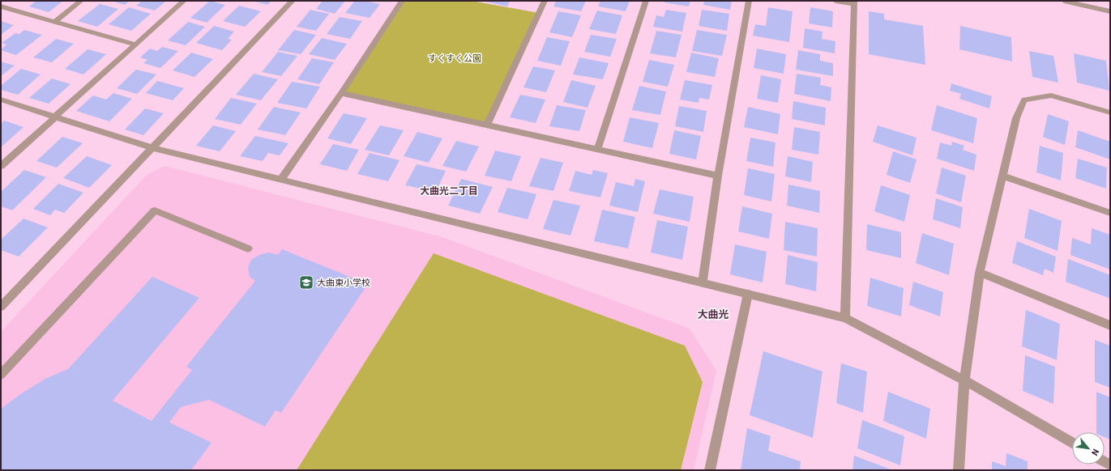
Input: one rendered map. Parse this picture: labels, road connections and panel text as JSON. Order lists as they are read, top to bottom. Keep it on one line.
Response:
{"districts":["大曲光二丁目","大曲光"],"parks":["すくすく公園"],"places":{"school or university":["大曲東小学校"]},"north":"bottom right"}
